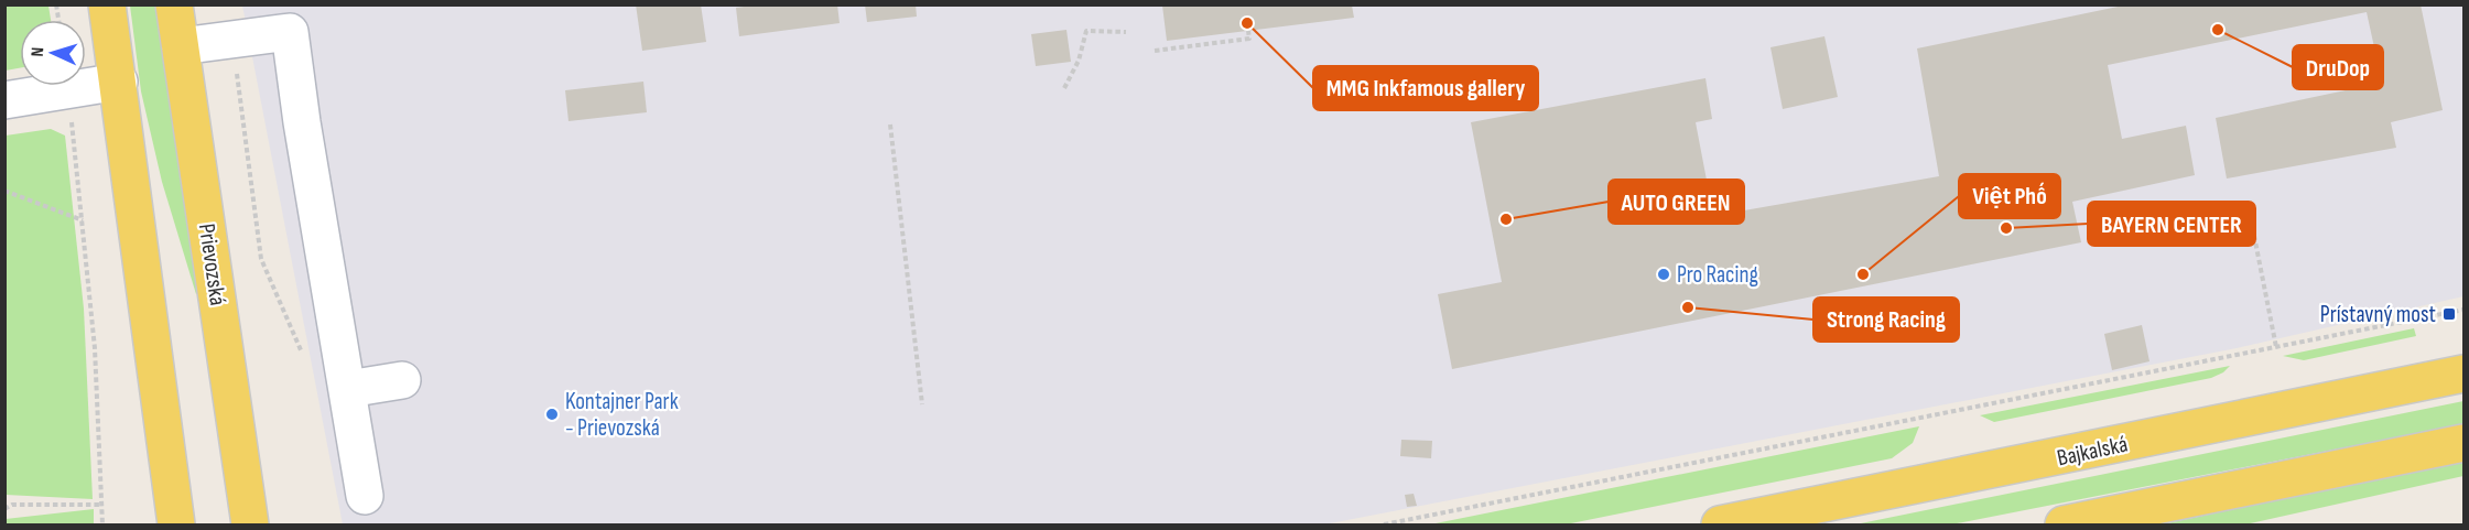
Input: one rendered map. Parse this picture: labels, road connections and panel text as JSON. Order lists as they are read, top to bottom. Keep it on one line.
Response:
{"streets":{"main road":["Prievozská","Bajkalská"]},"places":{"other":["MMG Inkfamous gallery","DruDop","AUTO GREEN","BAYERN CENTER","Pro Racing","Việt Phố","Strong Racing","Kontajner Park - Prievozská"],"transit":["Prístavný most"]},"north":"left"}
